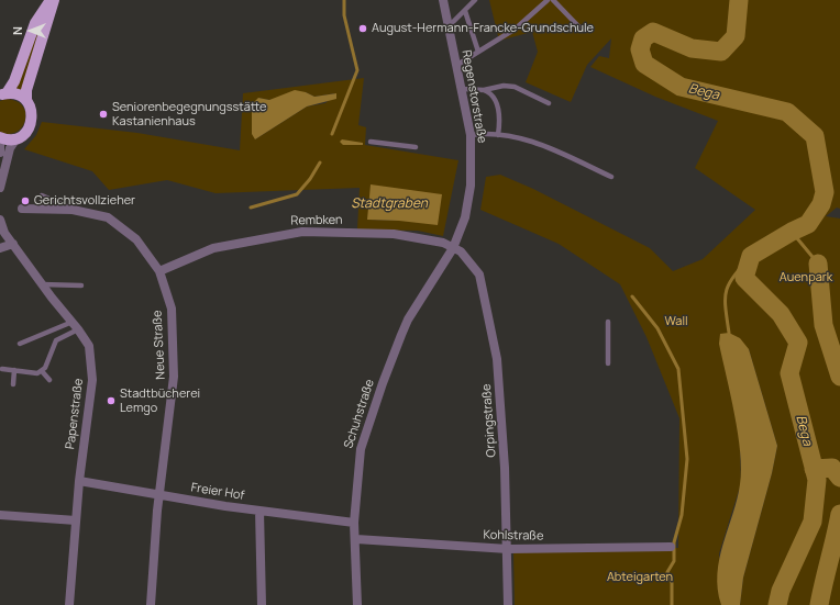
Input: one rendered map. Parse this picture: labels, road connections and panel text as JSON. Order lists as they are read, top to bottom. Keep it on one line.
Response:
{"streets":{"street":["Regenstorstraße","Rembken","Neue Straße","Papenstraße","Schuhstraße","Orpingstraße","Freier Hof","Kohlstraße"]},"crossings":[["Regenstorstraße","Rembken"],["Regenstorstraße","Schuhstraße"],["Regenstorstraße","Orpingstraße"],["Rembken","Neue Straße"],["Rembken","Schuhstraße"],["Rembken","Orpingstraße"],["Neue Straße","Freier Hof"],["Papenstraße","Freier Hof"],["Schuhstraße","Orpingstraße"],["Schuhstraße","Freier Hof"],["Schuhstraße","Kohlstraße"],["Orpingstraße","Kohlstraße"]],"water":["Bega","Stadtgraben"],"parks":["Auenpark","Wall","Abteigarten"],"places":["August-Hermann-Francke-Grundschule","Seniorenbegegnungsstätte Kastanienhaus","Gerichtsvollzieher","Stadtbücherei Lemgo"],"north":"left"}
